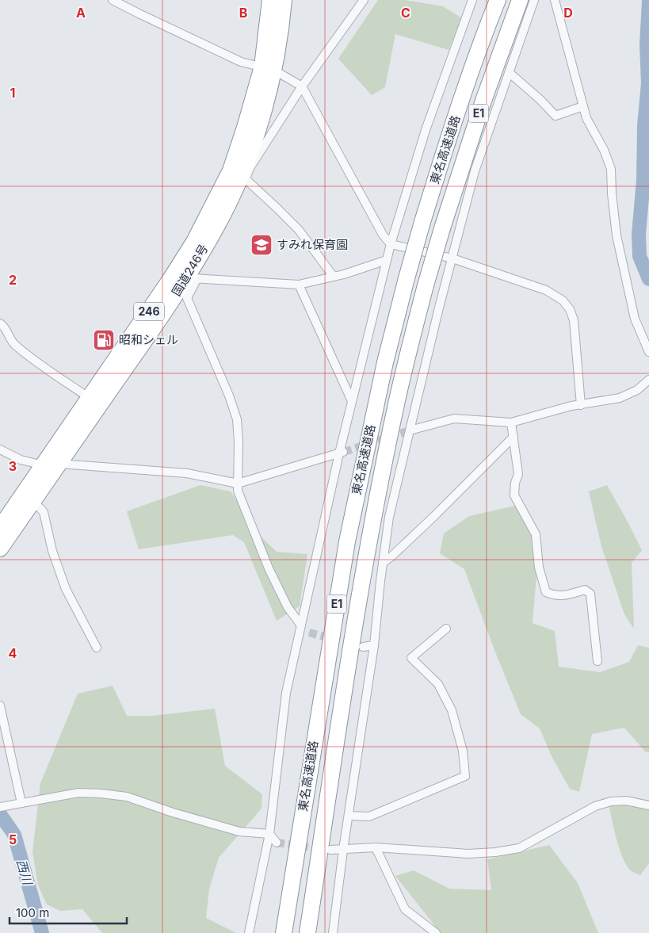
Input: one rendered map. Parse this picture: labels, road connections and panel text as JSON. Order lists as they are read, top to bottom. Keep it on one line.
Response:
{"streets":{"highway":["E1","東名高速道路","国道246号","246"]},"water":["西川"],"places":{"school or university":["すみれ保育園"],"fuel station":["昭和シェル"]},"scale_bar":"100 m","grid":{"columns":["A","B","C","D"],"rows":["1","2","3","4","5"]}}
